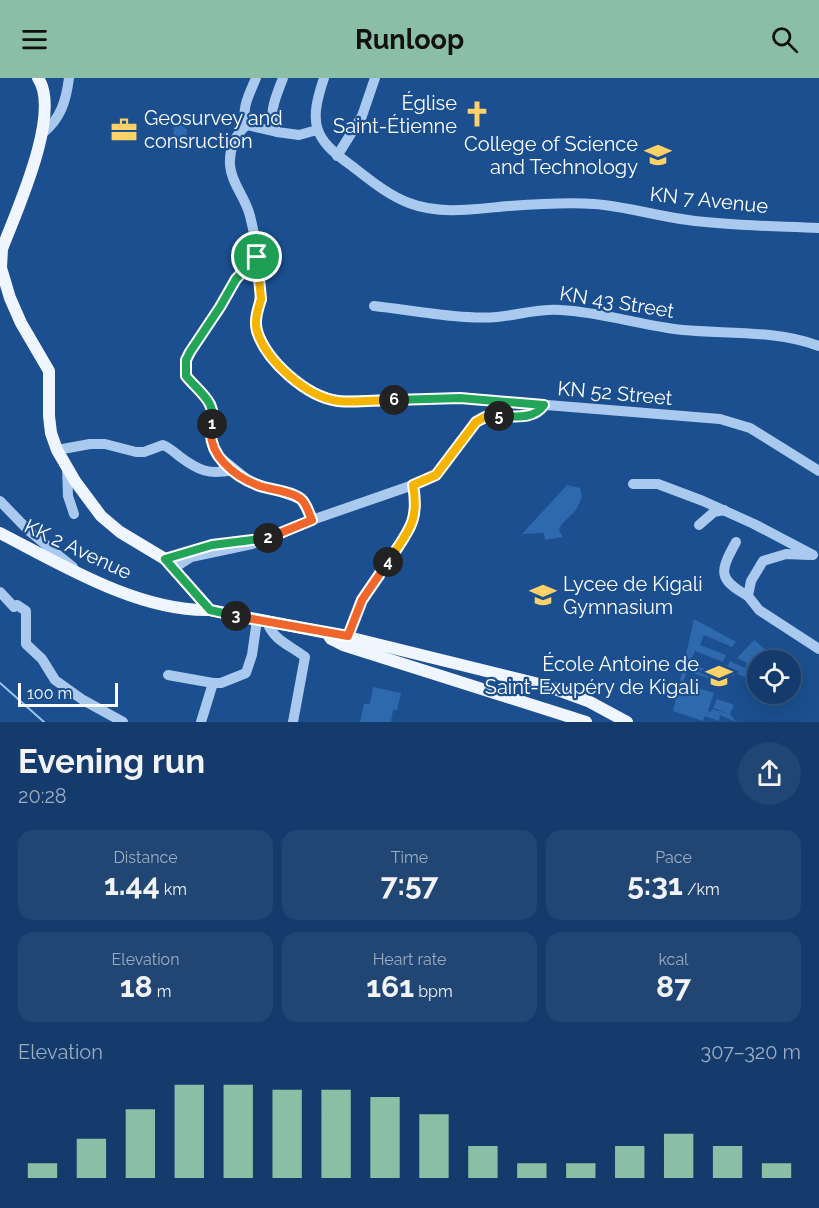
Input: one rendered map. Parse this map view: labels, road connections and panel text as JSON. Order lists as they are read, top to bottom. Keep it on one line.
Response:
{"streets":{"main road":["KK 2 Avenue"],"street":["KN 7 Avenue","KN 43 Street","KN 52 Street"]},"places":{"church":["Église Saint-Étienne"],"office":["Geosurvey and consruction"],"school or university":["College of Science and Technology","Lycee de Kigali Gymnasium","École Antoine de Saint-Exupéry de Kigali"]},"scale_bar":"100 m","page":{"header":"Runloop","pins":["6","5","1","2","4","3"],"scale":"100 m","heading":["Evening run","20:28"],"stats":[["Distance","1.44 km"],["Time","7:57"],["Pace","5:31 /km"],["Elevation","18 m"],["Heart rate","161 bpm"],["kcal","87"]],"chart":["Elevation","307–320 m"]}}
